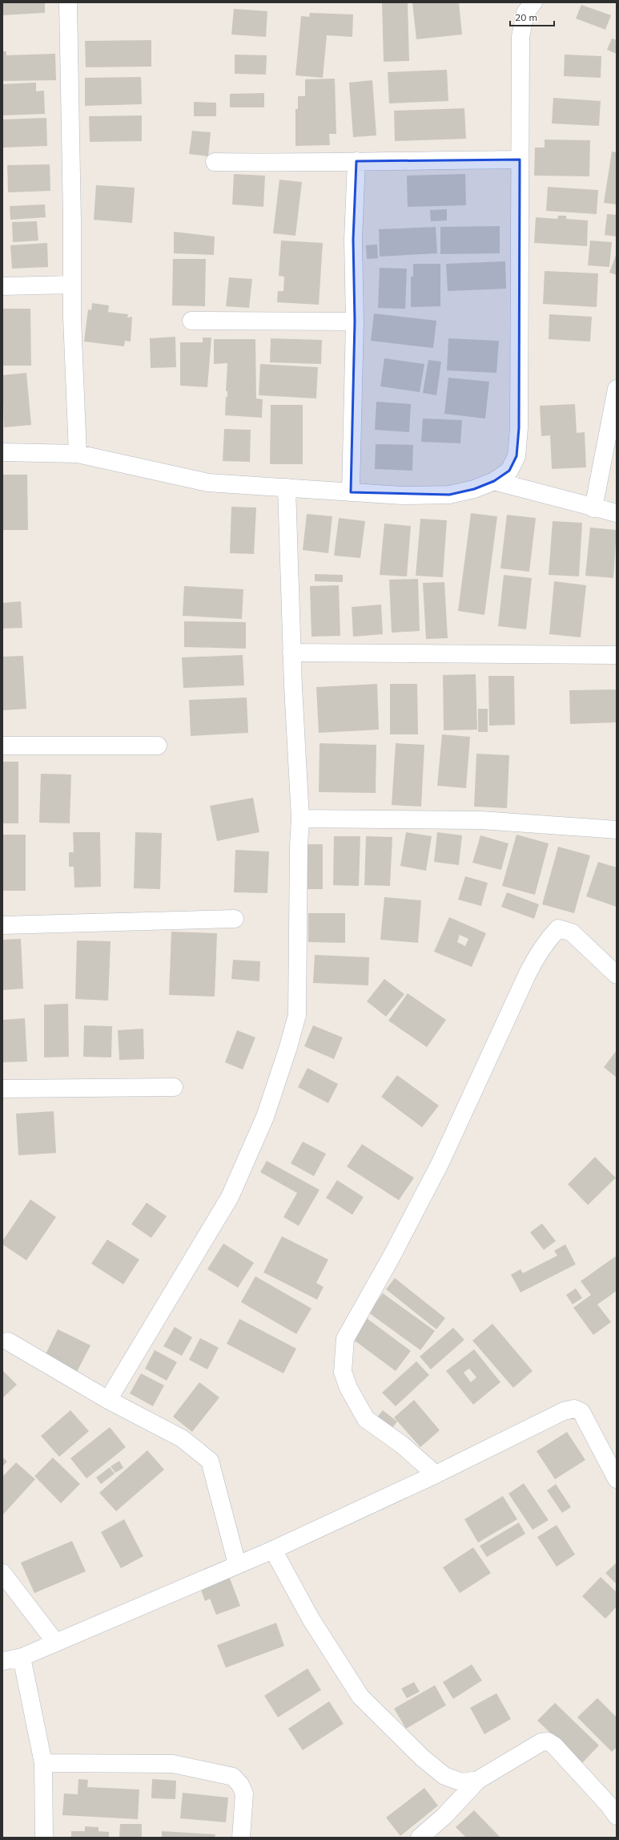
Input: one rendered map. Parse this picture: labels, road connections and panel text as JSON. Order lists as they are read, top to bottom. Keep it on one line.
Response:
{"scale_bar":"20 m"}
